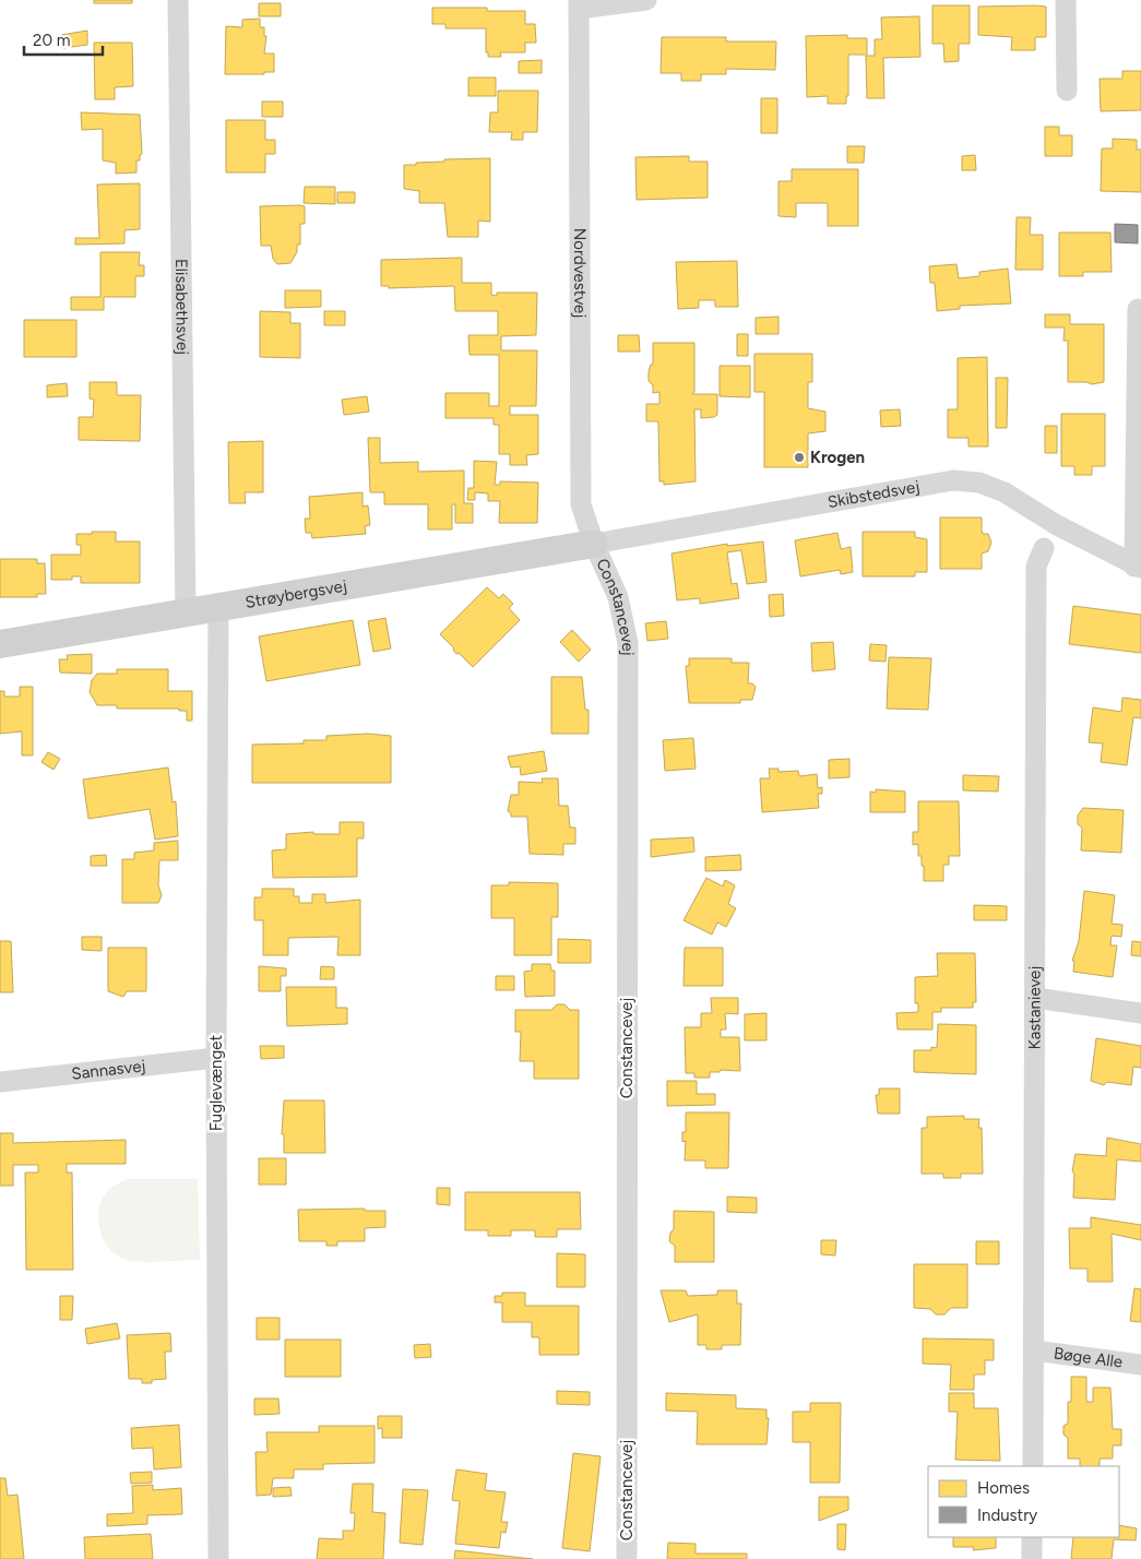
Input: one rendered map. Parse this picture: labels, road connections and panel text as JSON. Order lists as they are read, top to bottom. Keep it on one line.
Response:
{"streets":{"street":["Nordvestvej","Elisabethsvej","Skibstedsvej","Strøybergsvej","Constancevej","Kastanievej","Sannasvej","Fuglevænget","Bøge Alle"]},"crossings":[["Nordvestvej","Skibstedsvej"],["Nordvestvej","Strøybergsvej"],["Nordvestvej","Constancevej"],["Elisabethsvej","Strøybergsvej"],["Skibstedsvej","Strøybergsvej"],["Skibstedsvej","Constancevej"],["Strøybergsvej","Constancevej"],["Strøybergsvej","Fuglevænget"],["Kastanievej","Bøge Alle"],["Sannasvej","Fuglevænget"]],"places":["Krogen"],"legend":["Homes","Industry"],"scale_bar":"20 m"}
